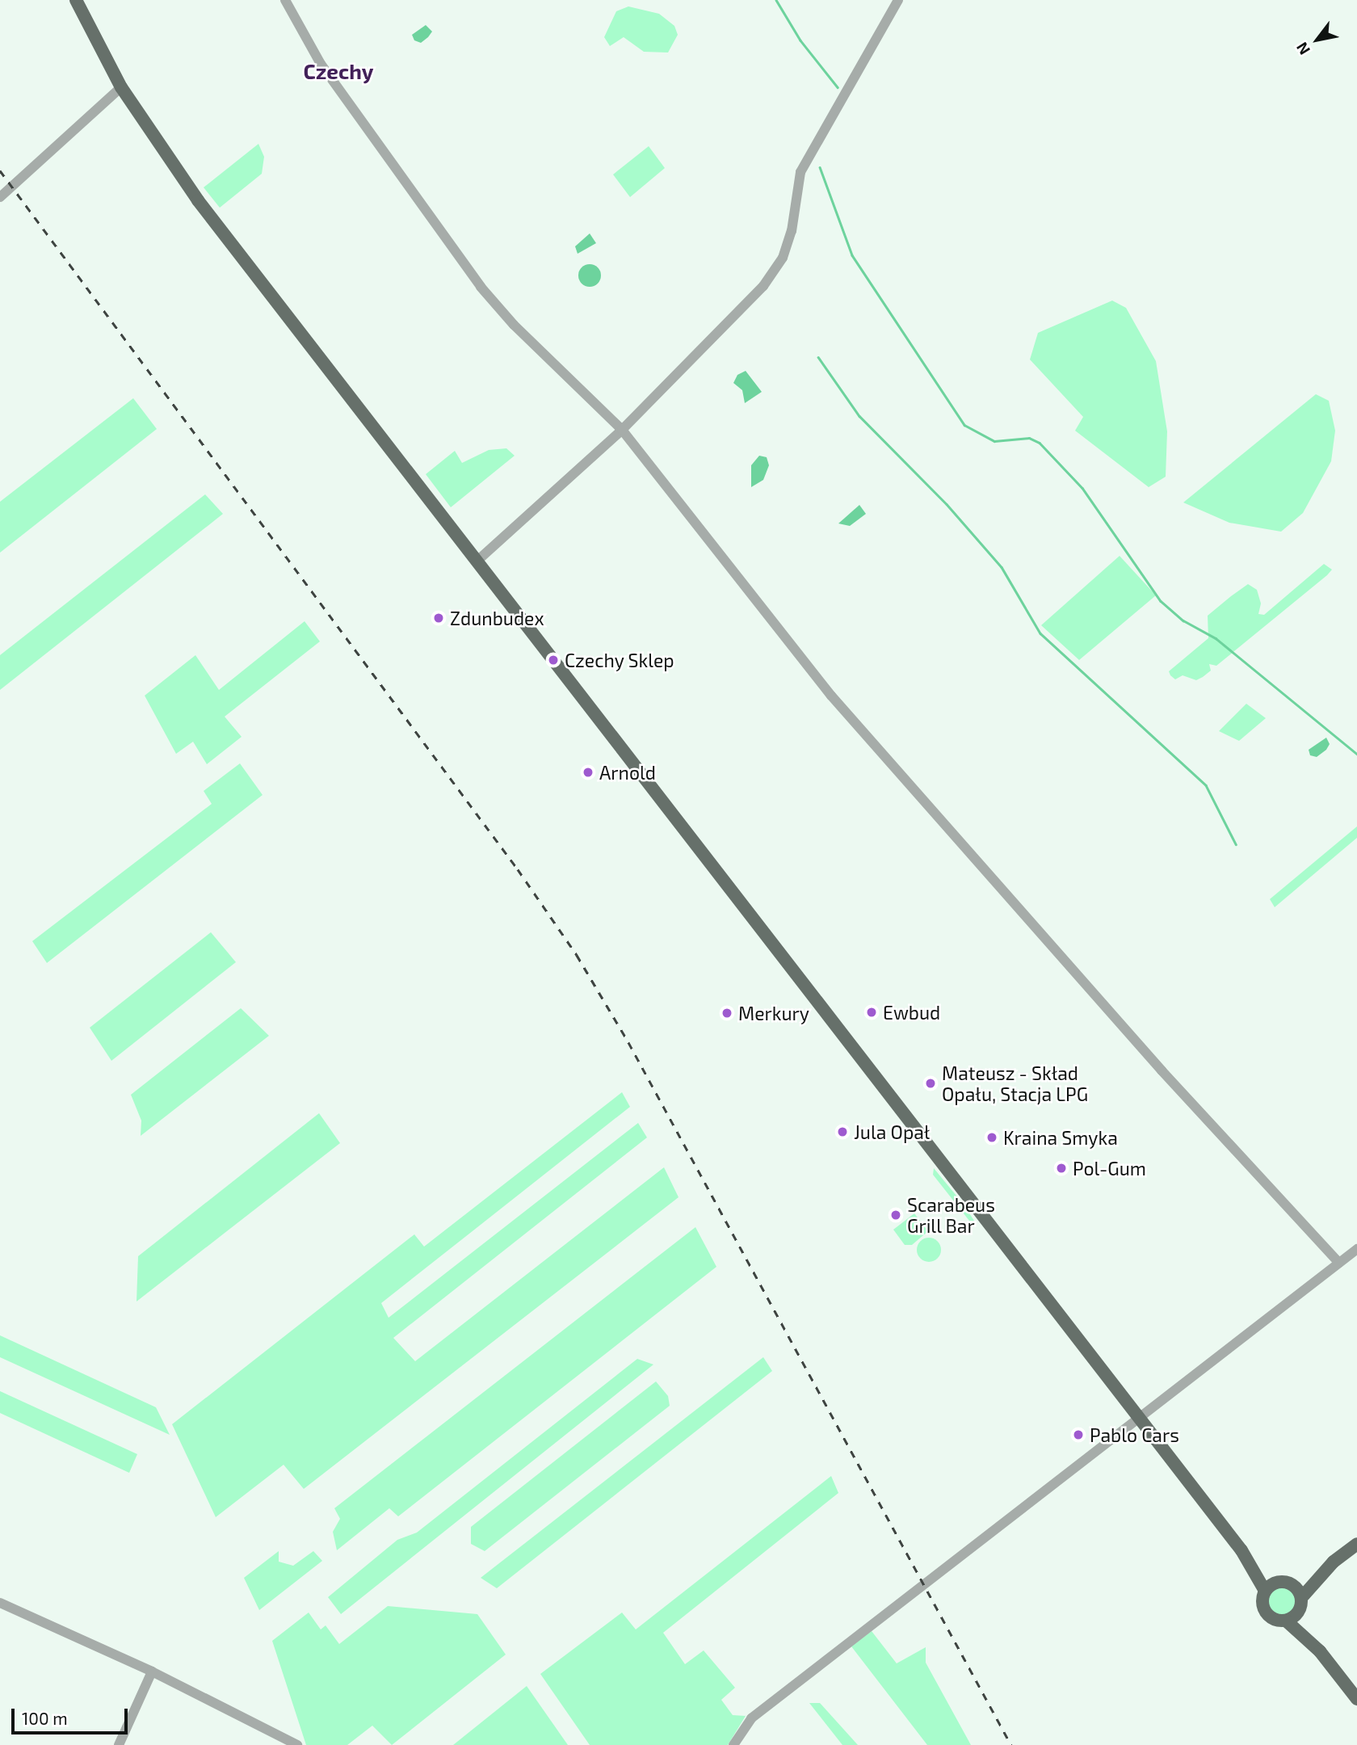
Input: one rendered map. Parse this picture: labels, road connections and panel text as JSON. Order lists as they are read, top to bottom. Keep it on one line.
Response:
{"districts":["Czechy"],"places":["Zdunbudex","Czechy Sklep","Arnold","Ewbud","Merkury","Mateusz - Skład Opału, Stacja LPG","Jula Opał","Kraina Smyka","Pol-Gum","Scarabeus Grill Bar","Pablo Cars"],"scale_bar":"100 m","north":"bottom left"}
